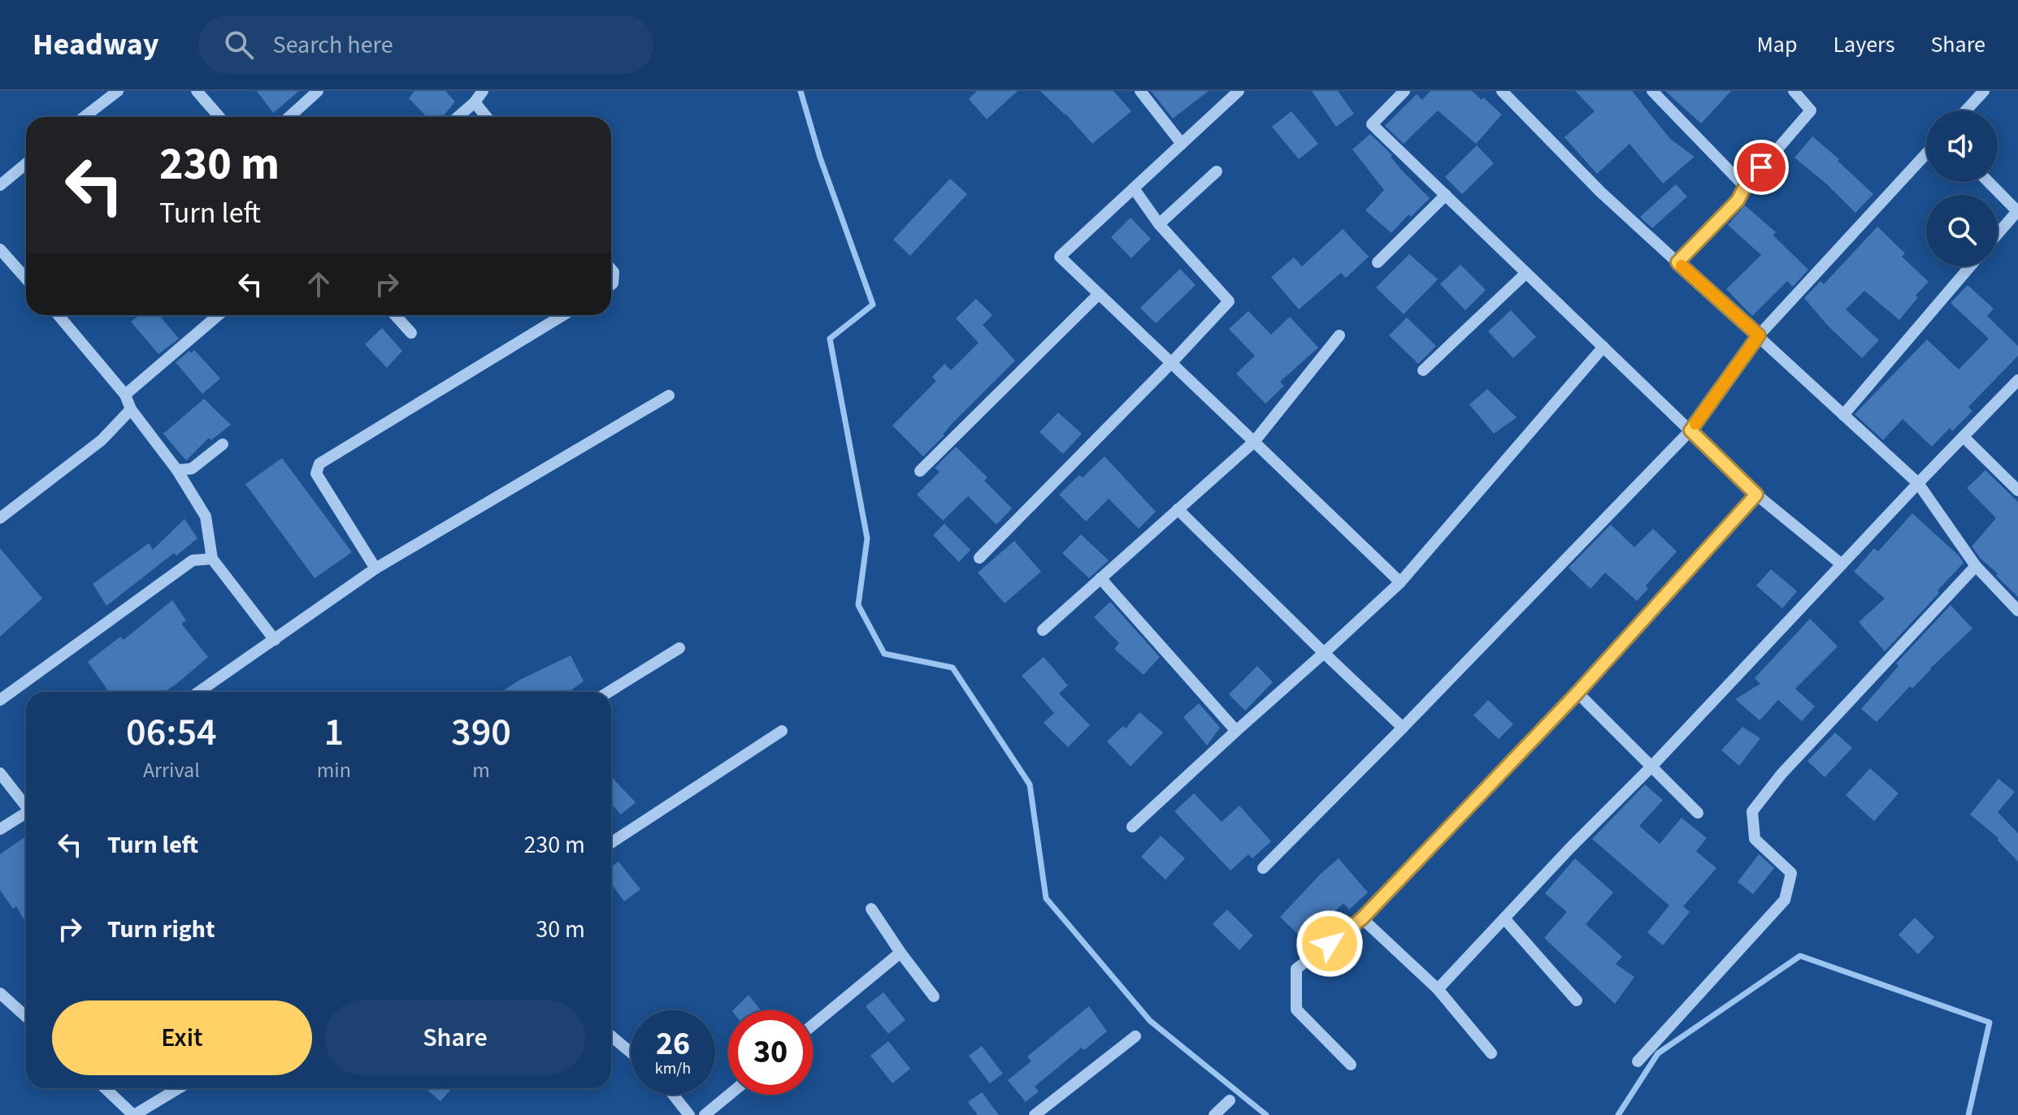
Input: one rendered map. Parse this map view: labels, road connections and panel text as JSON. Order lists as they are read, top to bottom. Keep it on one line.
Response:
{"page":{"header":"Headway","search":"Search here","nav":["Map","Layers","Share"],"turn":["230 m","Turn left"],"eta":["06:54","Arrival","1","min","390","m"],"list":[{"name":"Turn left","value":"230 m"},{"name":"Turn right","value":"30 m"}],"buttons":["Exit","Share"],"speed":"26 km/h","limit":"30"}}
